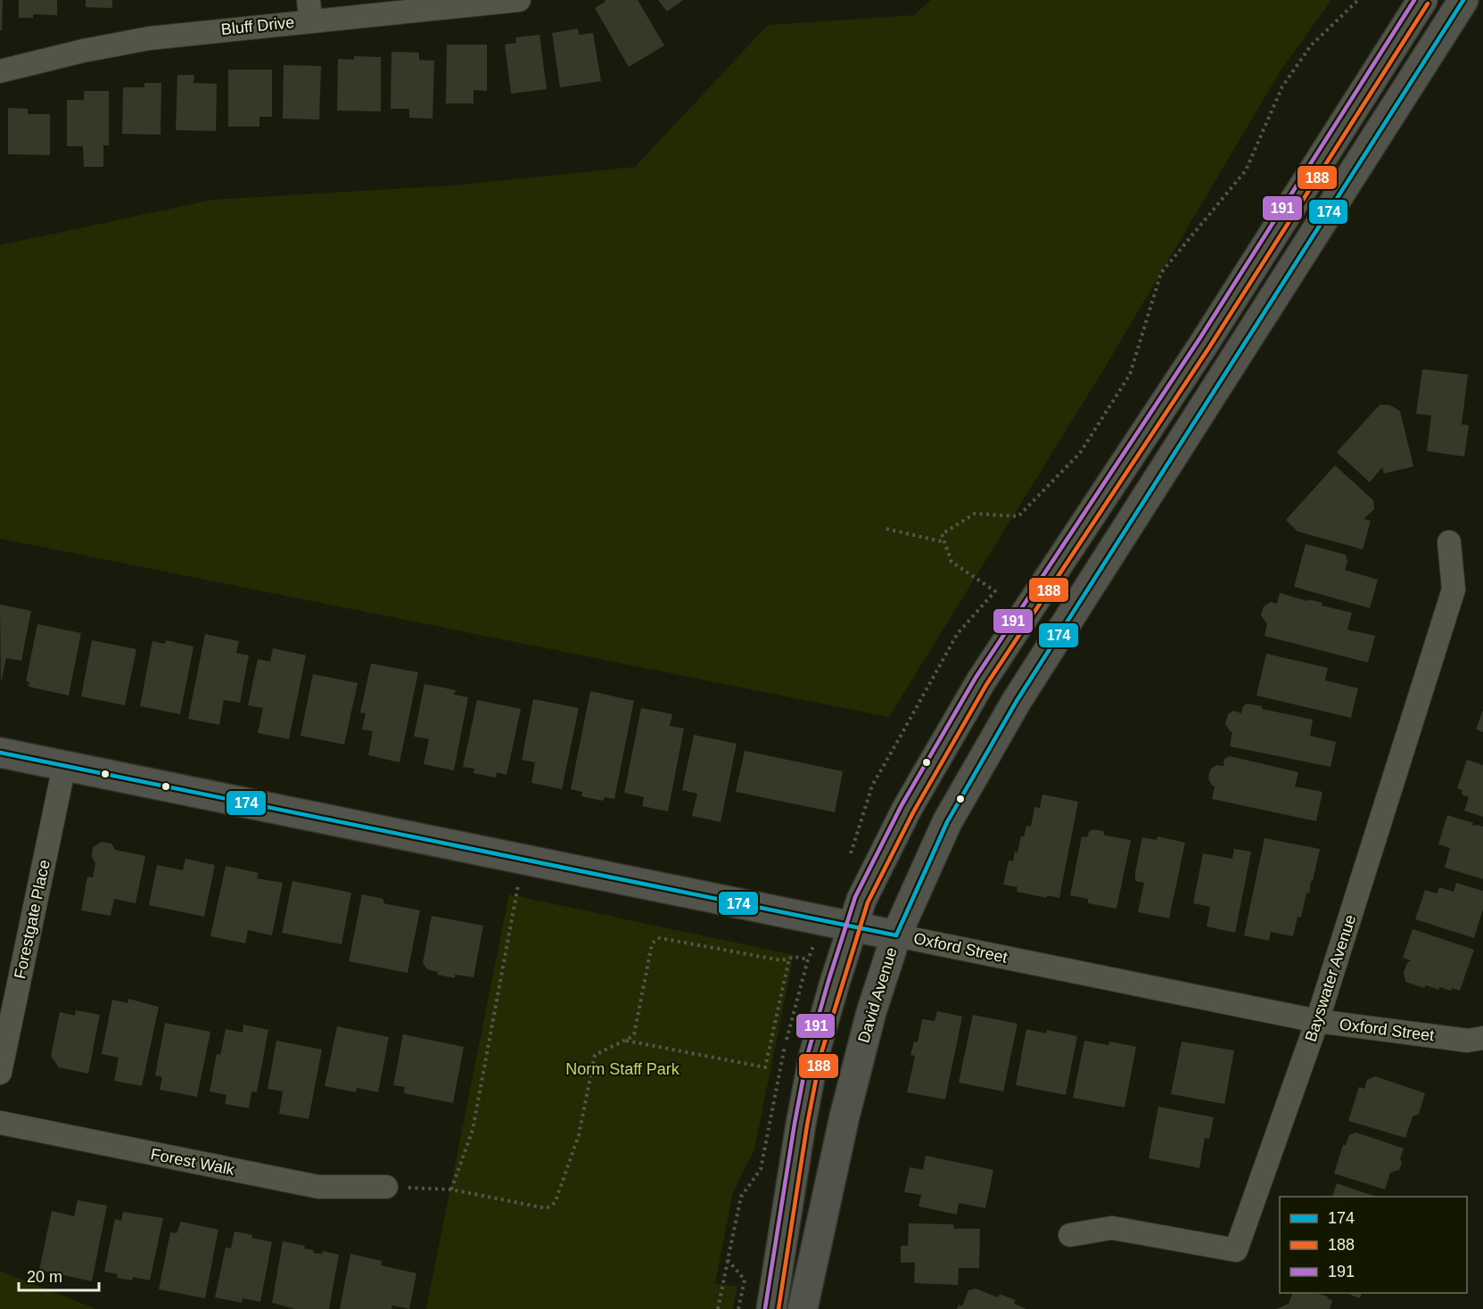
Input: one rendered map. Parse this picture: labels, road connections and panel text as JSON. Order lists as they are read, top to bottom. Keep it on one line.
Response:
{"streets":{"main road":["Oxford Street","David Avenue"],"street":["Bluff Drive","Forestgate Place","Bayswater Avenue","Forest Walk"]},"crossings":[["Forestgate Place","Oxford Street"],["Oxford Street","Bayswater Avenue"],["Oxford Street","David Avenue"]],"parks":["Norm Staff Park"],"lines":["transit line 174","transit line 191","transit line 188"],"legend":["174","188","191"],"scale_bar":"20 m"}
